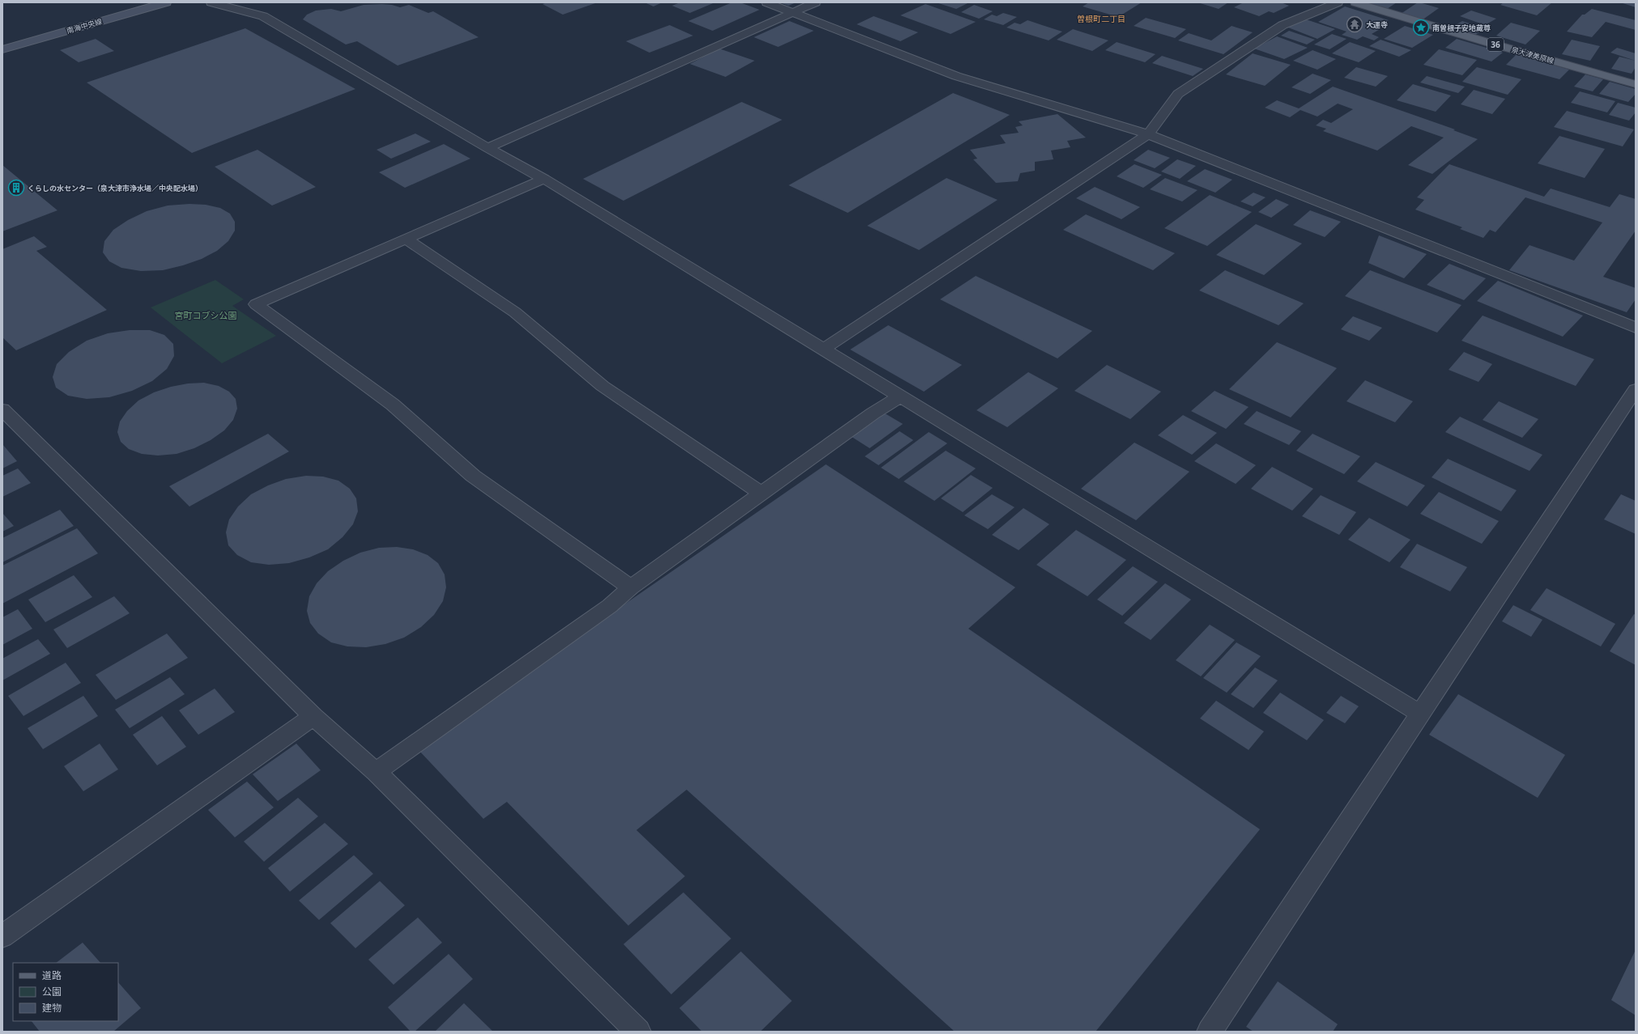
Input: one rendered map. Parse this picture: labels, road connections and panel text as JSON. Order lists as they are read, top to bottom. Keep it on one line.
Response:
{"streets":{"main road":["36","泉大津美原線"],"street":["南海中央線"]},"districts":["曽根町二丁目"],"parks":["宮町コブシ公園"],"places":{"temple":["大運寺"],"place":["南曽根子安地蔵尊"],"building":["くらしの水センター（泉大津市浄水場／中央配水場）"]},"legend":["道路","公園","建物"]}
